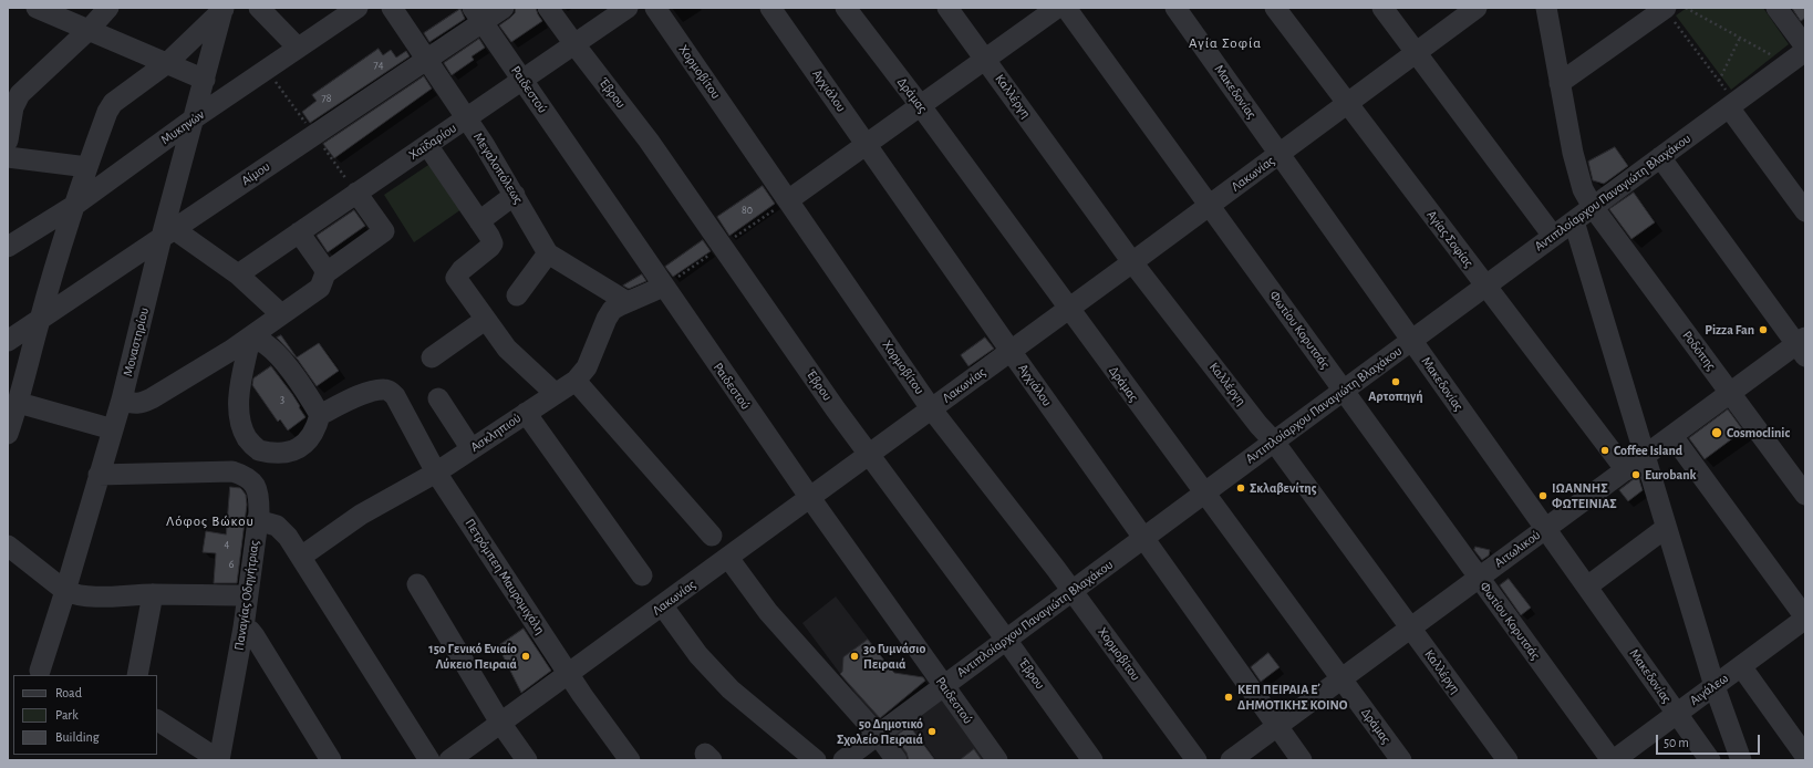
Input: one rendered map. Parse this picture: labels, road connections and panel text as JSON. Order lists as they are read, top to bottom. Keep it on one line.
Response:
{"streets":{"street":["Χορμοβίτου","Ραιδεστού","Αγχιάλου","Μακεδονίας","Έβρου","Δράμας","Καλλέργη","Μυκηνών","Χαϊδαρίου","Μεγαλοπόλεως","Αίμου","Λακωνίας","Αντιπλοίαρχου Παναγιώτη Βλαχάκου","Αγίας Σοφίας","Φωτίου Κορυτσάς","Μοναστηρίου","Ροδόπης","Ασκληπιού","Αιτωλικού","Πετρόμπεη Μαυρομιχάλη","Παναγίας Οδηγήτριας","Αιγάλεω"]},"crossings":[["Χορμοβίτου","Λακωνίας"],["Χορμοβίτου","Αντιπλοίαρχου Παναγιώτη Βλαχάκου"],["Ραιδεστού","Χαϊδαρίου"],["Ραιδεστού","Αίμου"],["Ραιδεστού","Λακωνίας"],["Ραιδεστού","Αντιπλοίαρχου Παναγιώτη Βλαχάκου"],["Ραιδεστού","Ασκληπιού"],["Αγχιάλου","Λακωνίας"],["Αγχιάλου","Αντιπλοίαρχου Παναγιώτη Βλαχάκου"],["Αγχιάλου","Αιτωλικού"],["Μακεδονίας","Λακωνίας"],["Μακεδονίας","Αντιπλοίαρχου Παναγιώτη Βλαχάκου"],["Μακεδονίας","Αιτωλικού"],["Μακεδονίας","Αιγάλεω"],["Έβρου","Χαϊδαρίου"],["Έβρου","Λακωνίας"],["Έβρου","Αντιπλοίαρχου Παναγιώτη Βλαχάκου"],["Δράμας","Λακωνίας"],["Δράμας","Αντιπλοίαρχου Παναγιώτη Βλαχάκου"],["Δράμας","Αιτωλικού"],["Καλλέργη","Λακωνίας"],["Καλλέργη","Αντιπλοίαρχου Παναγιώτη Βλαχάκου"],["Καλλέργη","Αιτωλικού"],["Μυκηνών","Μοναστηρίου"],["Χαϊδαρίου","Μεγαλοπόλεως"],["Μεγαλοπόλεως","Αίμου"],["Μεγαλοπόλεως","Ασκληπιού"],["Αίμου","Μοναστηρίου"],["Λακωνίας","Αγίας Σοφίας"],["Λακωνίας","Φωτίου Κορυτσάς"],["Λακωνίας","Πετρόμπεη Μαυρομιχάλη"],["Αντιπλοίαρχου Παναγιώτη Βλαχάκου","Αγίας Σοφίας"],["Αντιπλοίαρχου Παναγιώτη Βλαχάκου","Φωτίου Κορυτσάς"],["Αντιπλοίαρχου Παναγιώτη Βλαχάκου","Ροδόπης"],["Αγίας Σοφίας","Αιτωλικού"],["Φωτίου Κορυτσάς","Αιτωλικού"],["Φωτίου Κορυτσάς","Αιγάλεω"],["Ροδόπης","Αιτωλικού"],["Ασκληπιού","Πετρόμπεη Μαυρομιχάλη"]],"districts":["Αγία Σοφία","Λόφος Βώκου"],"places":["Pizza Fan","Αρτοπηγή","Cosmoclinic","Coffee Island","Eurobank","Σκλαβενίτης","ΙΩΑΝΝΗΣ ΦΩΤΕΙΝΙΑΣ","15ο Γενικό Ενιαίο Λύκειο Πειραιά","3ο Γυμνάσιο Πειραιά","ΚΕΠ ΠΕΙΡΑΙΑ Ε΄ ΔΗΜΟΤΙΚΗΣ ΚΟΙΝΟ","5ο Δημοτικό Σχολείο Πειραιά"],"house_numbers":["74","78","80","3","4","6"],"legend":["Road","Park","Building"],"scale_bar":"50 m"}
